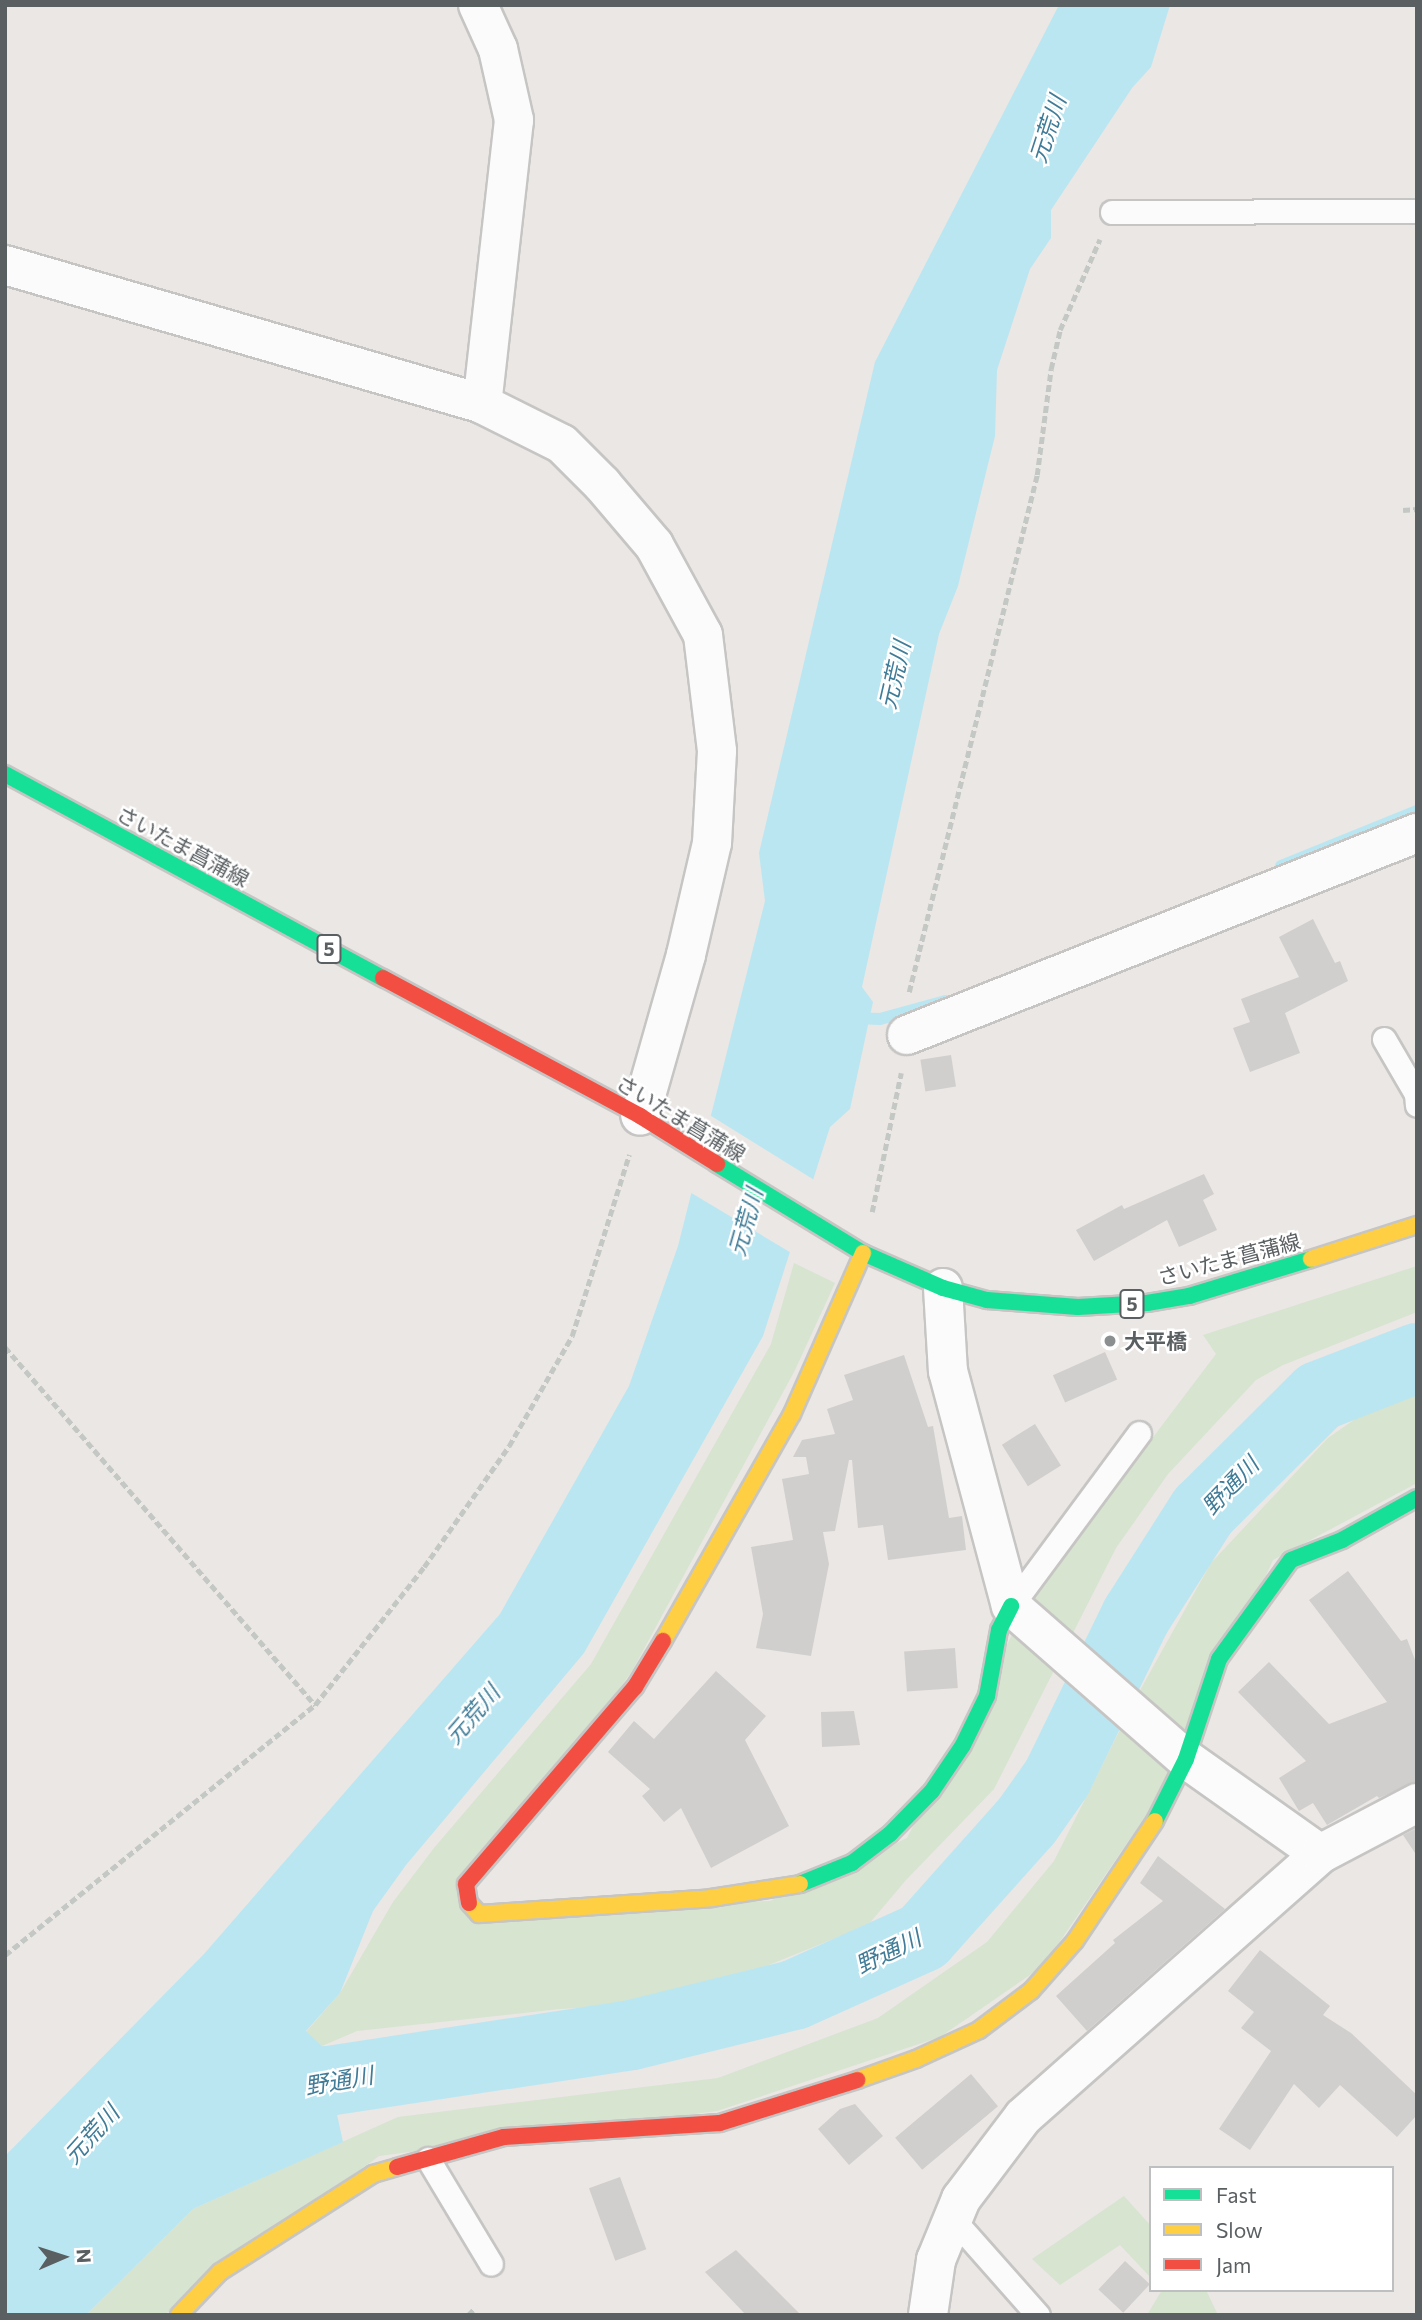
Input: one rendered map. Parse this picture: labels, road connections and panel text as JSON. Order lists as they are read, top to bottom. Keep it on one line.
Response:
{"streets":{"street":["さいたま菖蒲線","5"]},"water":["元荒川","野通川"],"places":["大平橋"],"legend":["Fast","Slow","Jam"],"north":"right"}
